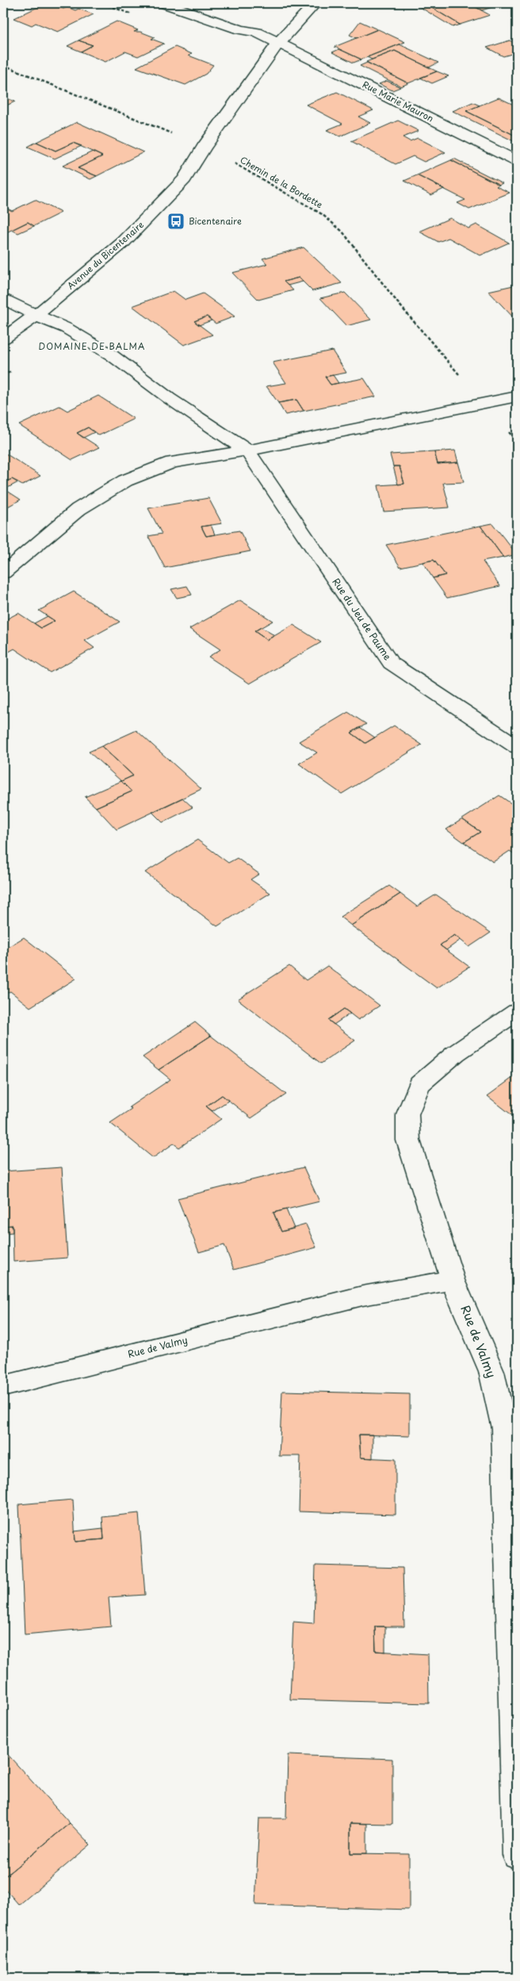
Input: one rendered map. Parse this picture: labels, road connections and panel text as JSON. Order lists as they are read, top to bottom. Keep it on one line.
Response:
{"streets":{"street":["Rue Marie Mauron","Avenue du Bicentenaire","Rue du Jeu de Paume","Rue de Valmy"],"path":["Chemin de la Bordette"]},"crossings":[["Rue Marie Mauron","Avenue du Bicentenaire"],["Chemin de la Bordette","Avenue du Bicentenaire"],["Avenue du Bicentenaire","Rue du Jeu de Paume"]],"districts":["DOMAINE DE BALMA"],"places":{"bus stop":["Bicentenaire"]}}
